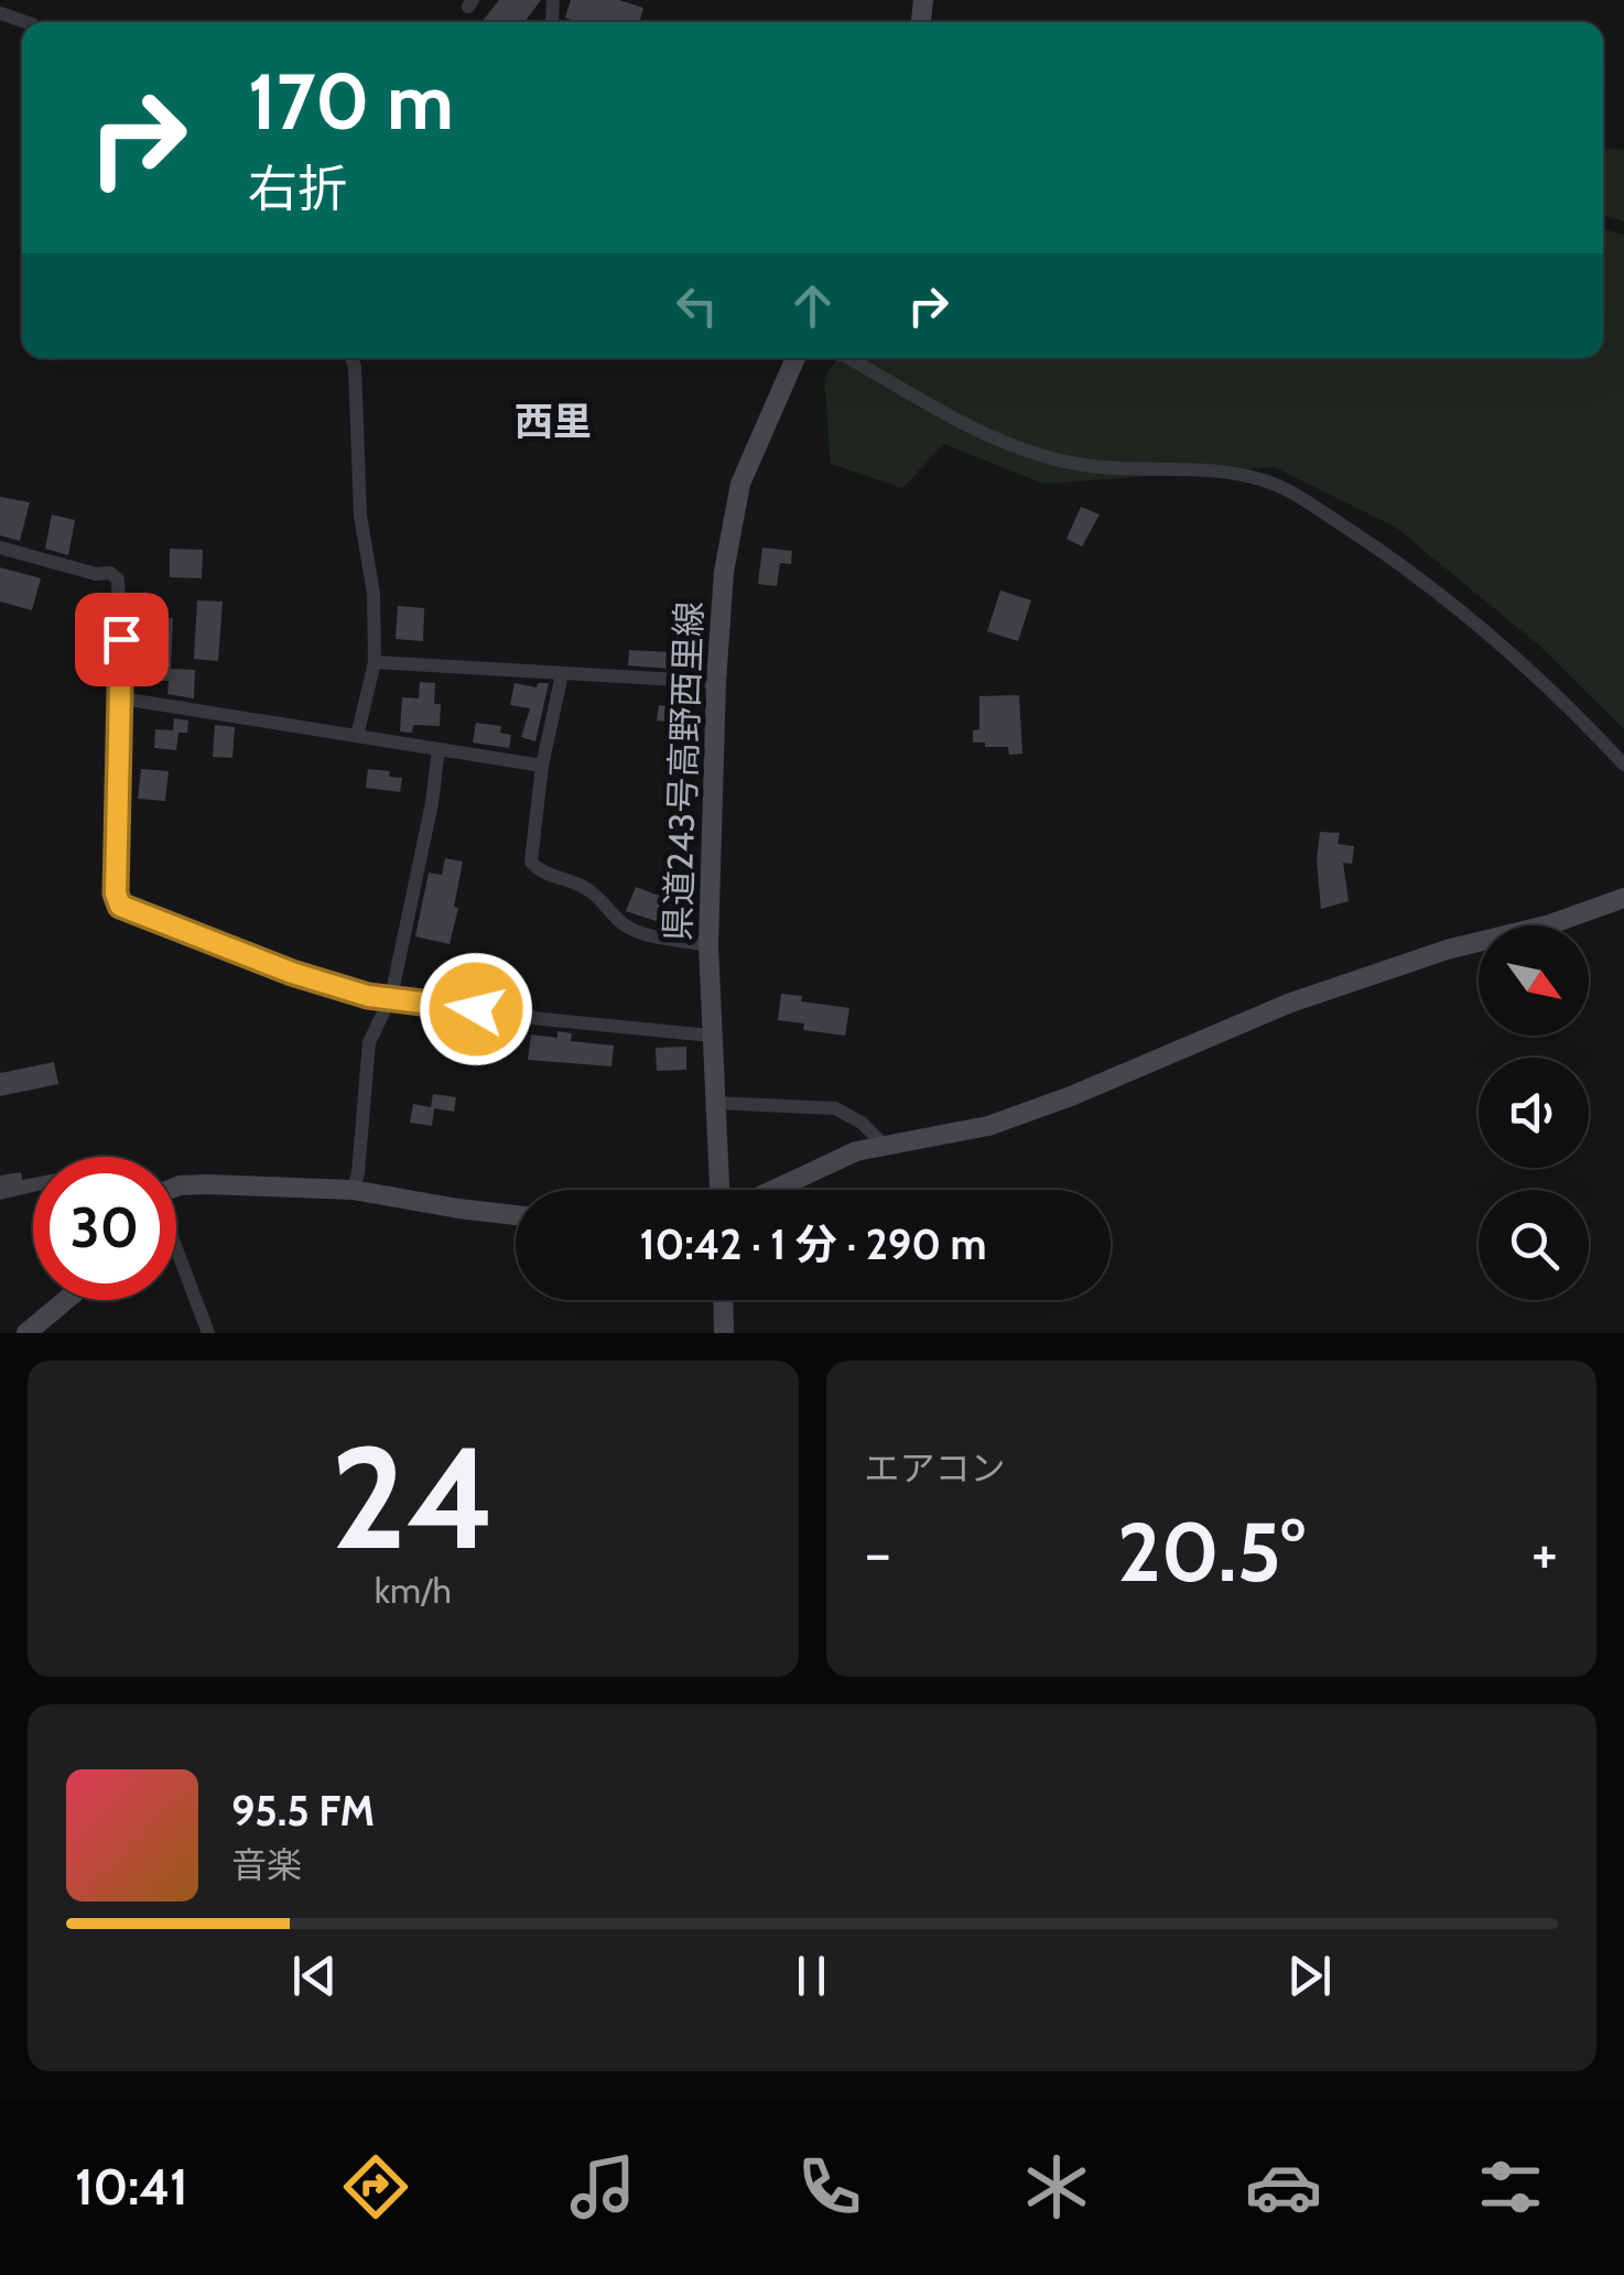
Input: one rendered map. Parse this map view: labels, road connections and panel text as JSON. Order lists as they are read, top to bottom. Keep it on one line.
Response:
{"streets":{"street":["県道243号高野西里線"]},"districts":["西里"],"north":"bottom right","page":{"turn":["170 m","右折"],"limit":"30","trip":"10:42 · 1 分 · 290 m","tile":[["24","km/h"],"エアコン"],"heat":["−","20.5°","+"],"song":["95.5 FM","音楽"],"tabs":"10:41"}}
